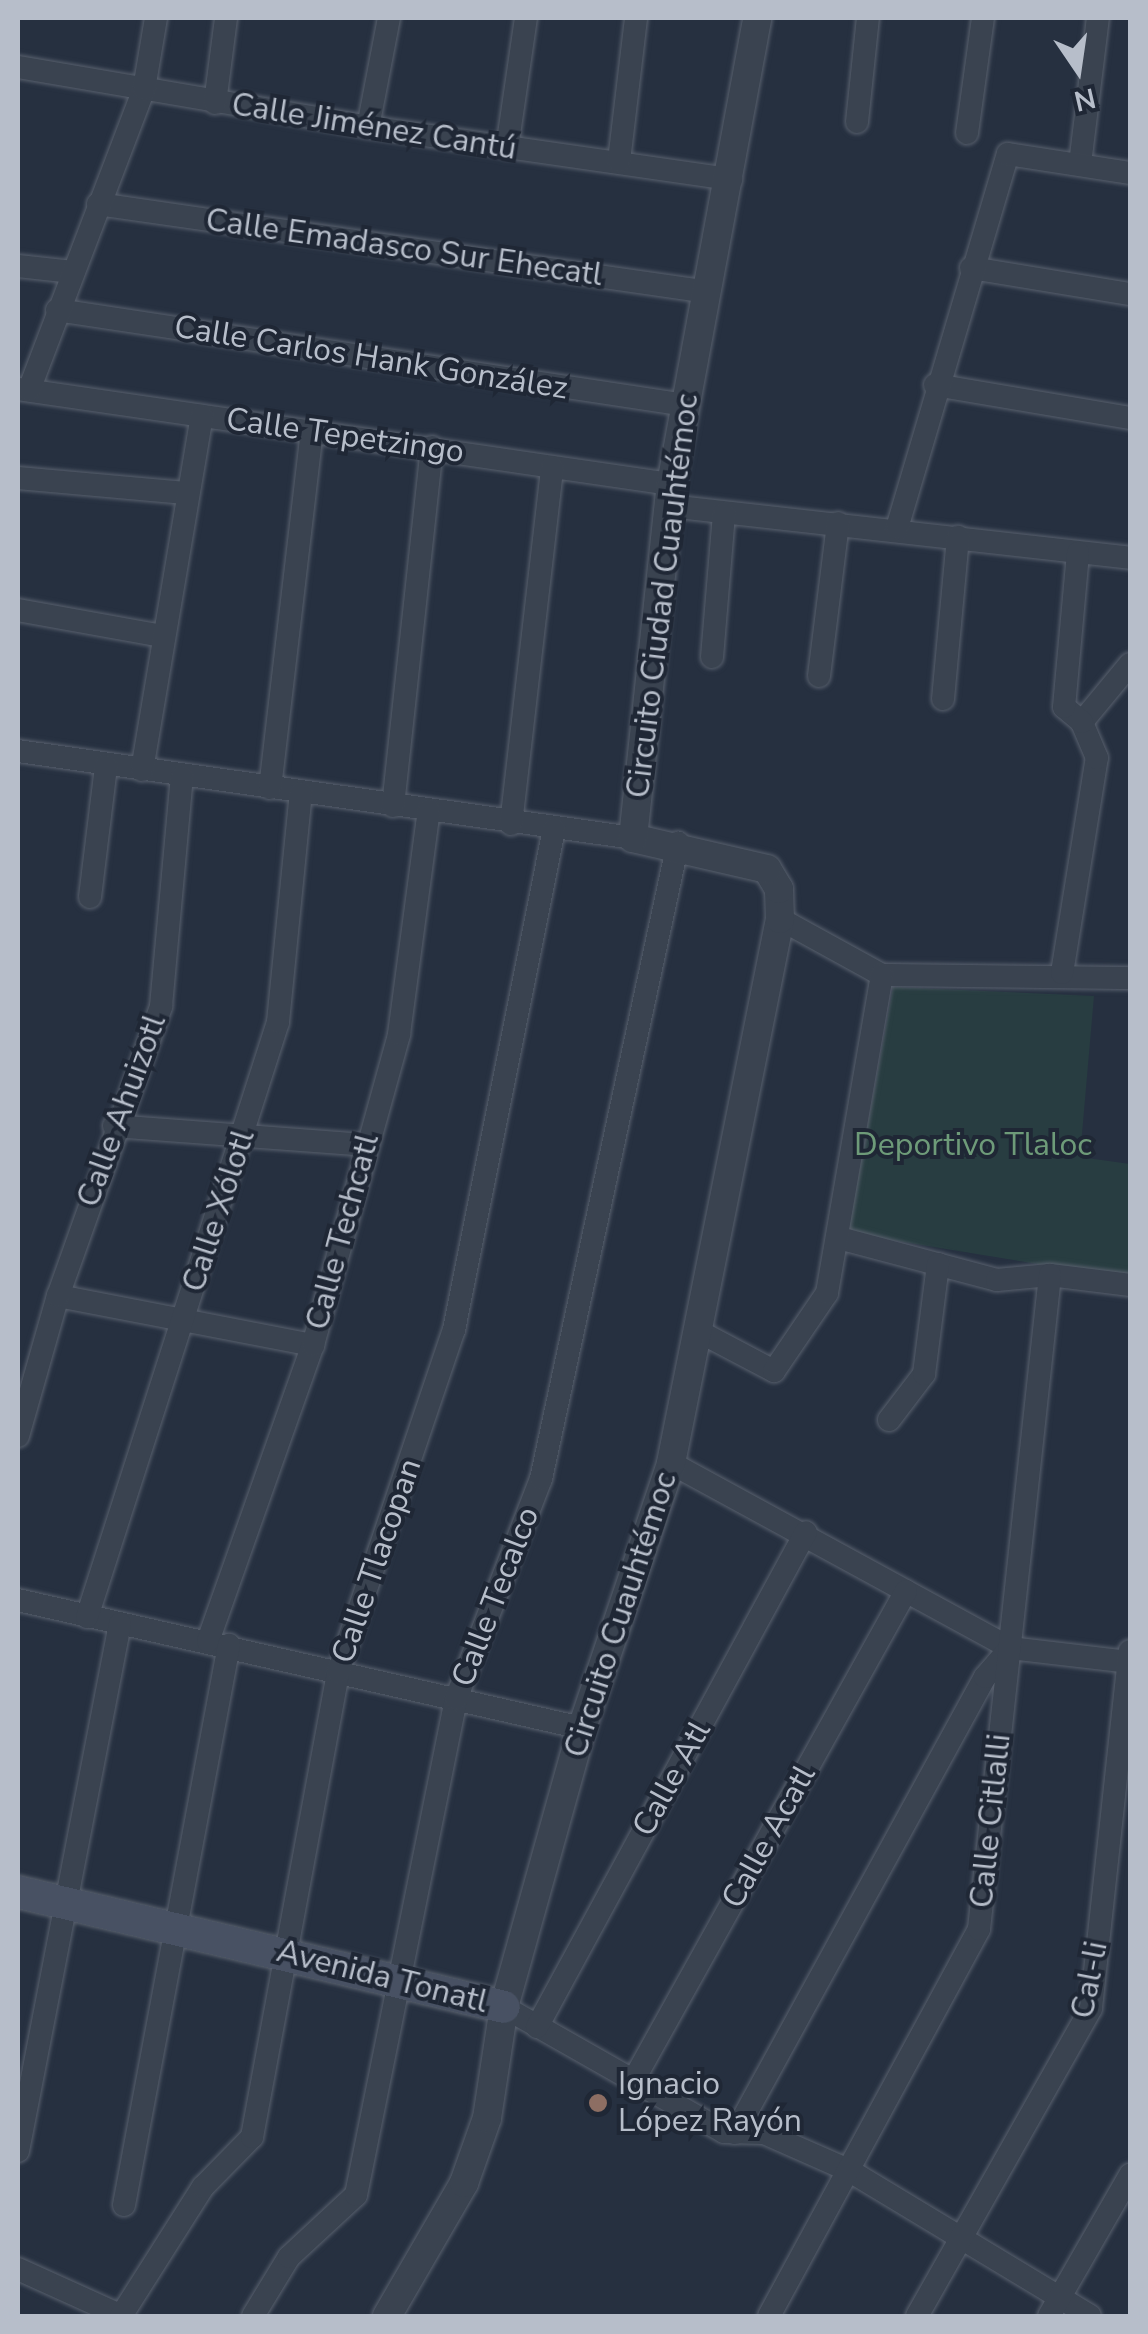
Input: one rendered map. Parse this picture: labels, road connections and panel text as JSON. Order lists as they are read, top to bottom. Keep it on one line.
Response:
{"streets":{"main road":["Avenida Tonatl"],"street":["Calle Jiménez Cantú","Calle Emadasco Sur Ehecatl","Calle Carlos Hank González","Calle Tepetzingo","Circuito Ciudad Cuauhtémoc","Calle Ahuizotl","Calle Xólotl","Calle Techcatl","Calle Tlacopan","Calle Tecalco","Circuito Cuauhtémoc","Calle Atl","Calle Citlalli","Calle Acatl","Cal-li"]},"crossings":[["Calle Jiménez Cantú","Circuito Ciudad Cuauhtémoc"],["Calle Emadasco Sur Ehecatl","Circuito Ciudad Cuauhtémoc"],["Calle Carlos Hank González","Circuito Ciudad Cuauhtémoc"],["Calle Tepetzingo","Circuito Ciudad Cuauhtémoc"],["Circuito Ciudad Cuauhtémoc","Calle Tecalco"],["Circuito Ciudad Cuauhtémoc","Circuito Cuauhtémoc"],["Calle Techcatl","Avenida Tonatl"],["Calle Tlacopan","Avenida Tonatl"],["Calle Tecalco","Avenida Tonatl"],["Circuito Cuauhtémoc","Avenida Tonatl"],["Calle Atl","Avenida Tonatl"],["Calle Citlalli","Avenida Tonatl"],["Calle Acatl","Avenida Tonatl"],["Avenida Tonatl","Cal-li"]],"parks":["Deportivo Tlaloc"],"places":["Ignacio López Rayón"],"north":"bottom"}
